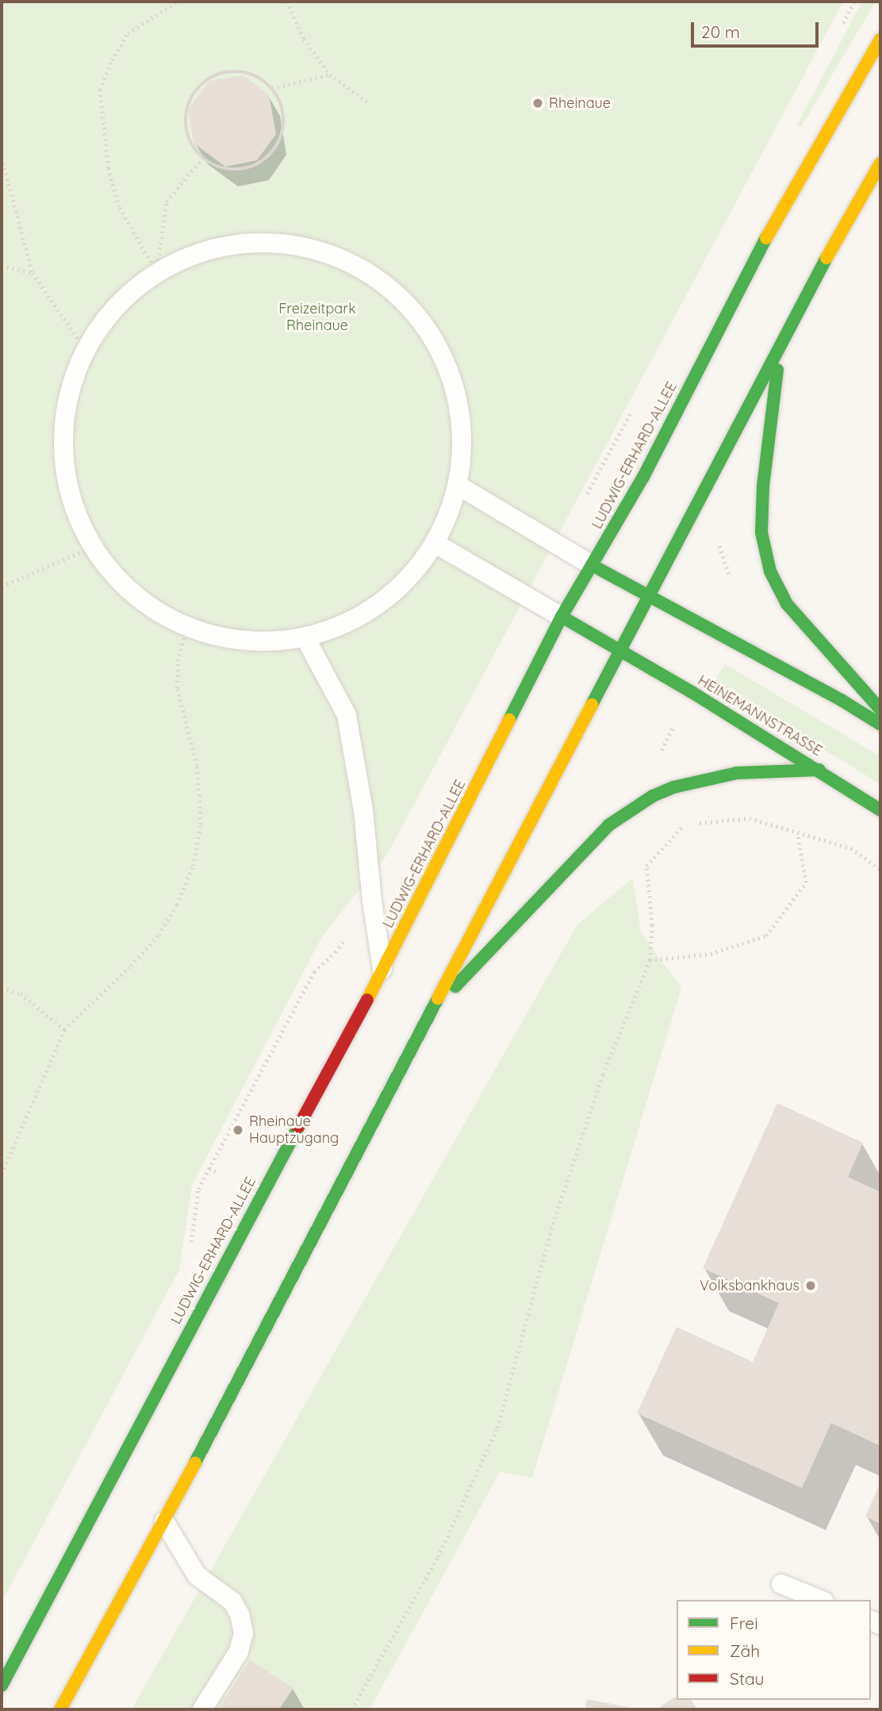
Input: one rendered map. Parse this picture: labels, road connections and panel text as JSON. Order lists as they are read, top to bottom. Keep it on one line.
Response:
{"streets":{"main road":["LUDWIG-ERHARD-ALLEE","HEINEMANNSTRASSE"]},"crossings":[["LUDWIG-ERHARD-ALLEE","HEINEMANNSTRASSE"]],"parks":["Freizeitpark Rheinaue"],"places":["Rheinaue","Rheinaue Hauptzugang","Volksbankhaus"],"legend":["Frei","Zäh","Stau"],"scale_bar":"20 m"}
